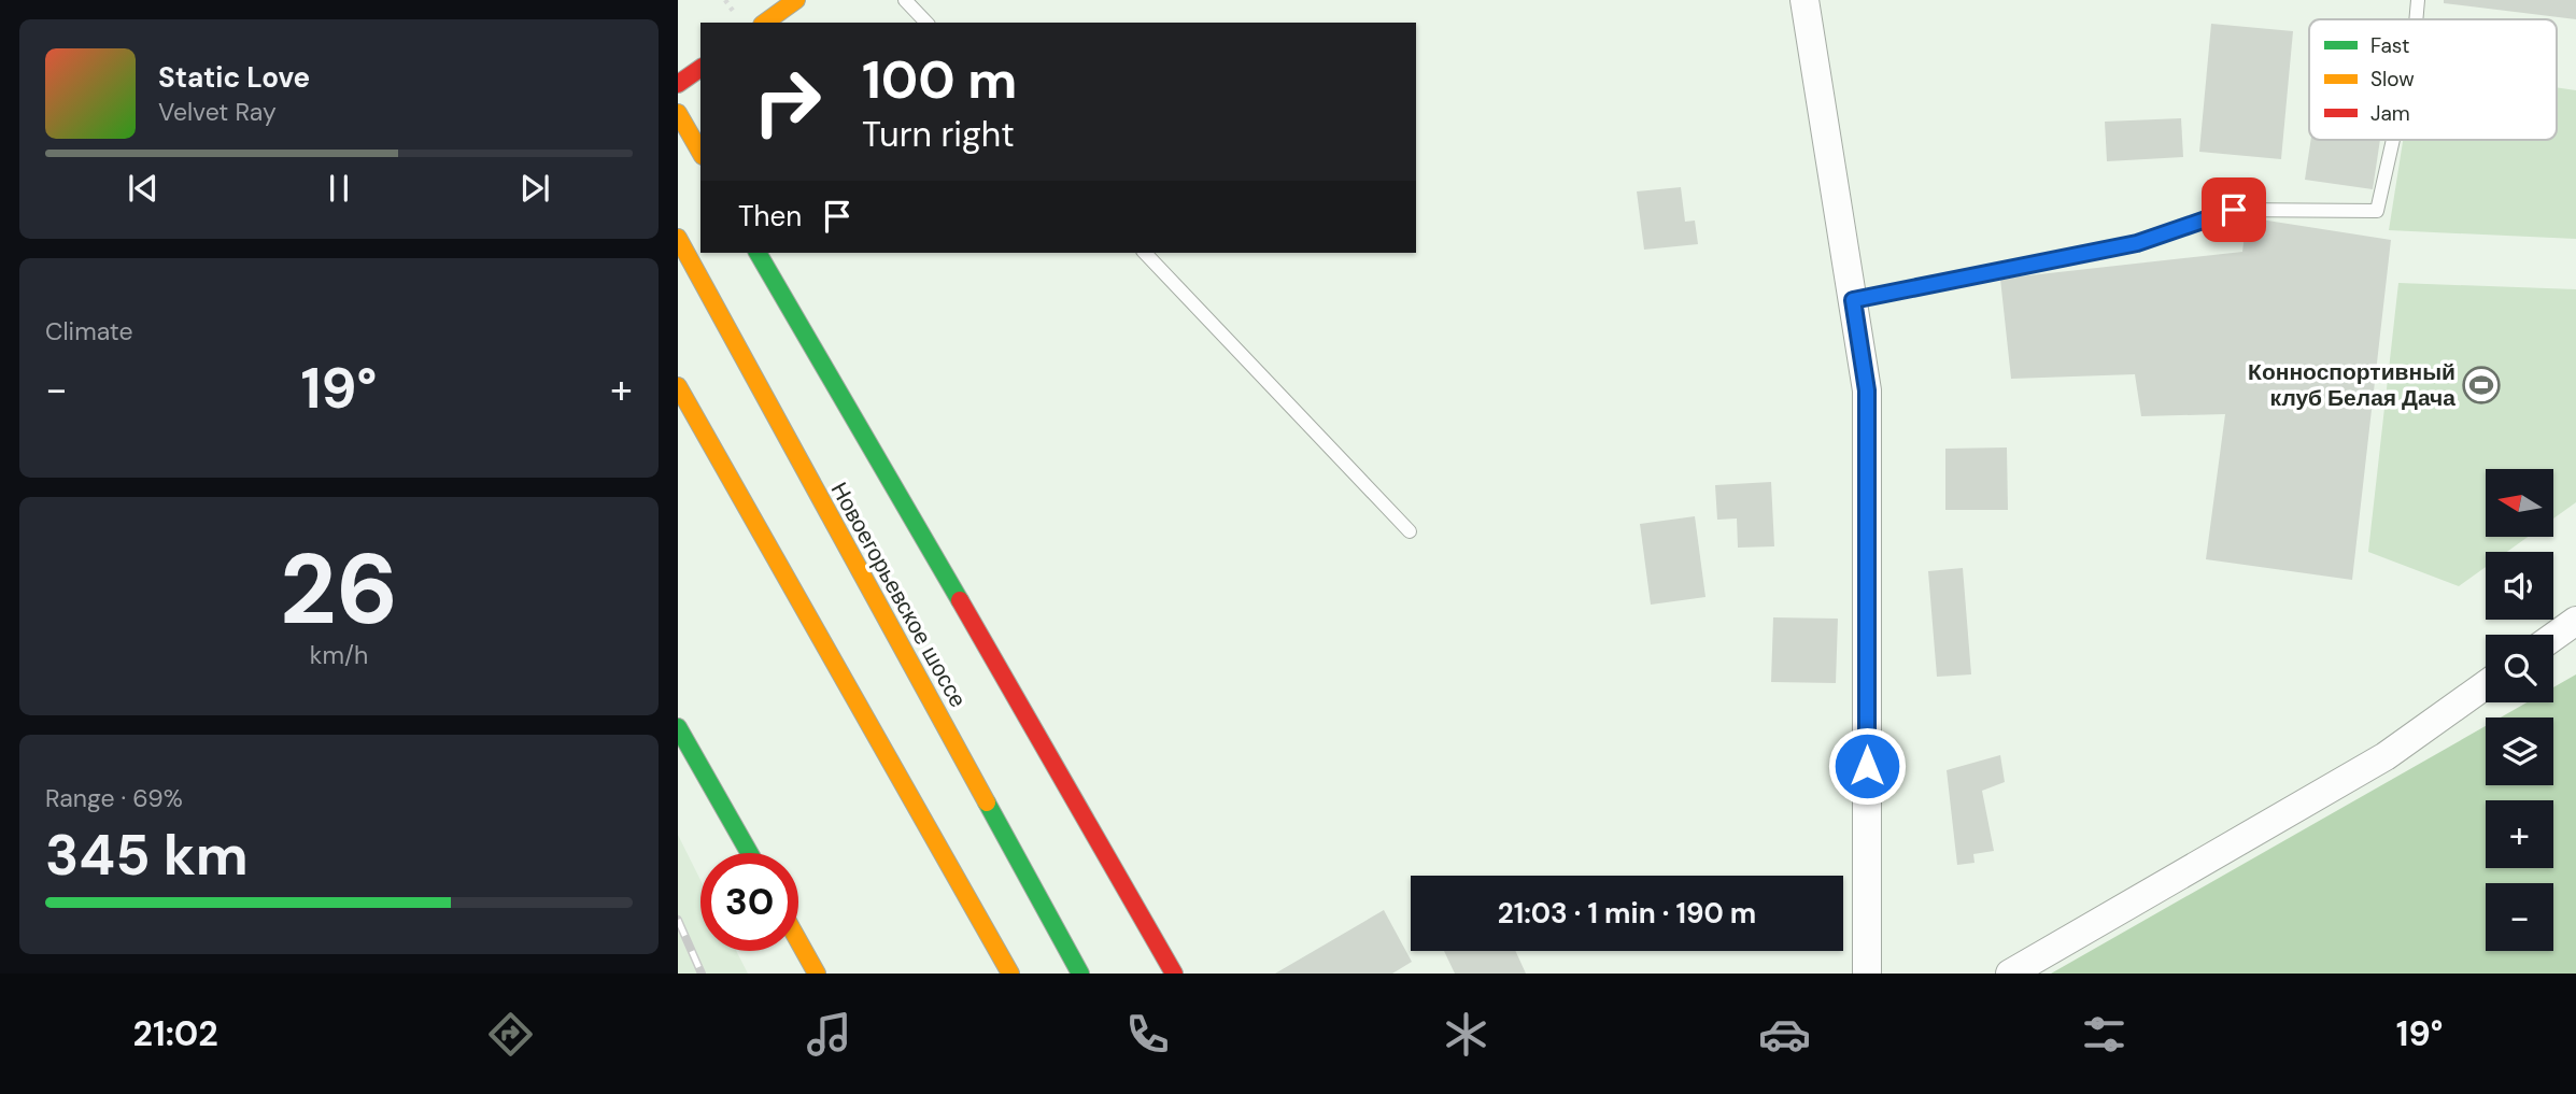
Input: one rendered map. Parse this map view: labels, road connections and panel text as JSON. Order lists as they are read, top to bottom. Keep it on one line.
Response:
{"streets":{"main road":["Новоегорьевское шоссе"]},"places":{"sports":["Конноспортивный клуб Белая Дача"]},"legend":["Fast","Slow","Jam"],"north":"left","page":{"turn":["100 m","Turn right"],"song":["Static Love","Velvet Ray"],"then":"Then","tile":["Climate",["26","km/h"],["Range · 69%","345 km"]],"heat":["−","19°","+"],"map_buttons":["+","−"],"limit":"30","trip":"21:03 · 1 min · 190 m","tabs":["21:02","19°"]}}
